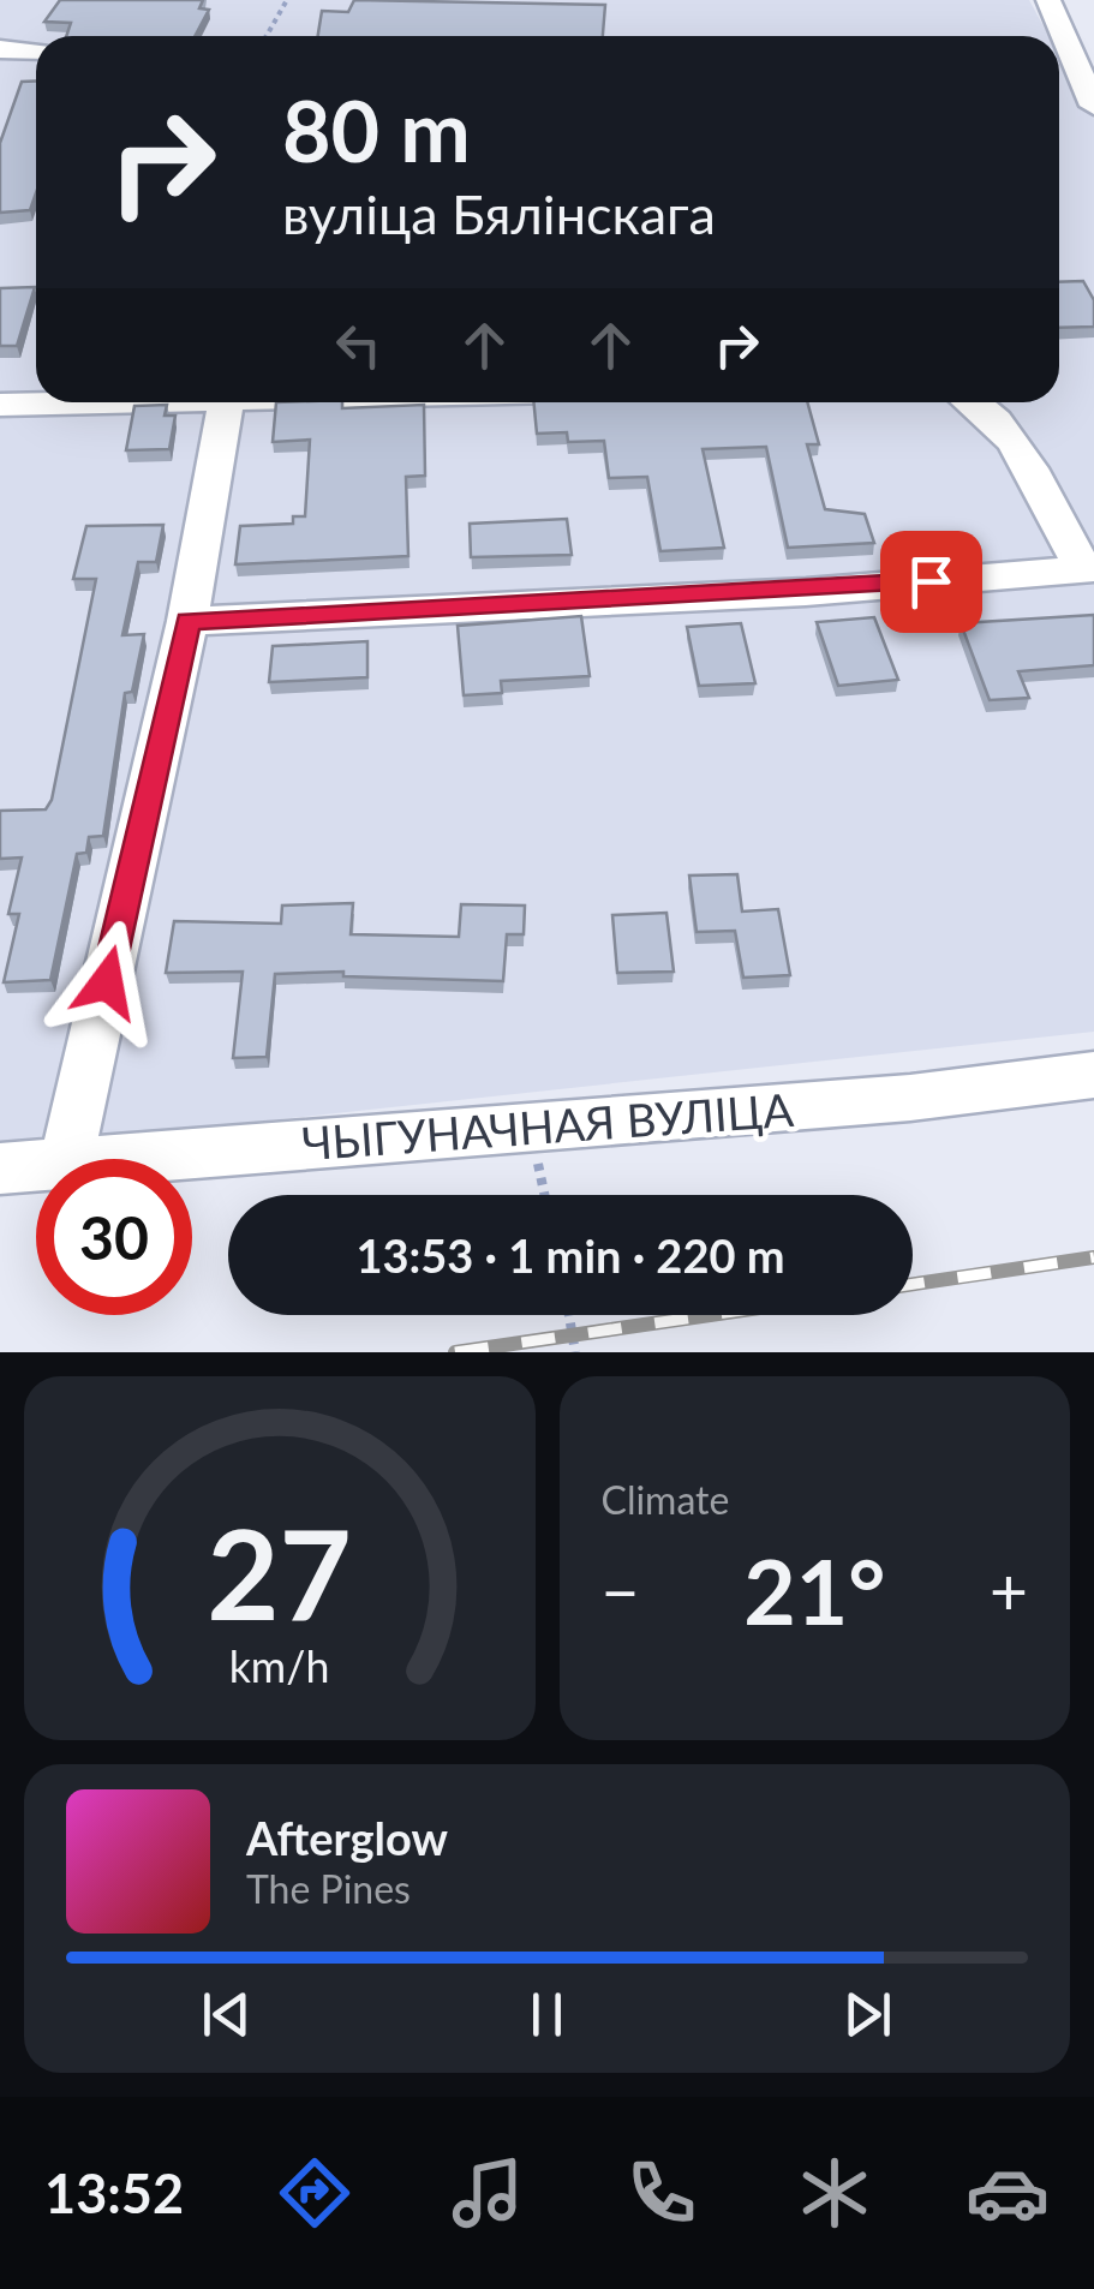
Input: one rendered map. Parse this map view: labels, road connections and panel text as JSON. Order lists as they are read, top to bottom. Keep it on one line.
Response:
{"streets":{"street":["ЧЫГУНАЧНАЯ ВУЛІЦА"]},"page":{"turn":["80 m","вуліца Бялінскага"],"limit":"30","trip":"13:53 · 1 min · 220 m","tile":"Climate","heat":["−","21°","+"],"song":["Afterglow","The Pines"],"tabs":"13:52","gauge":["27","km/h"]}}
